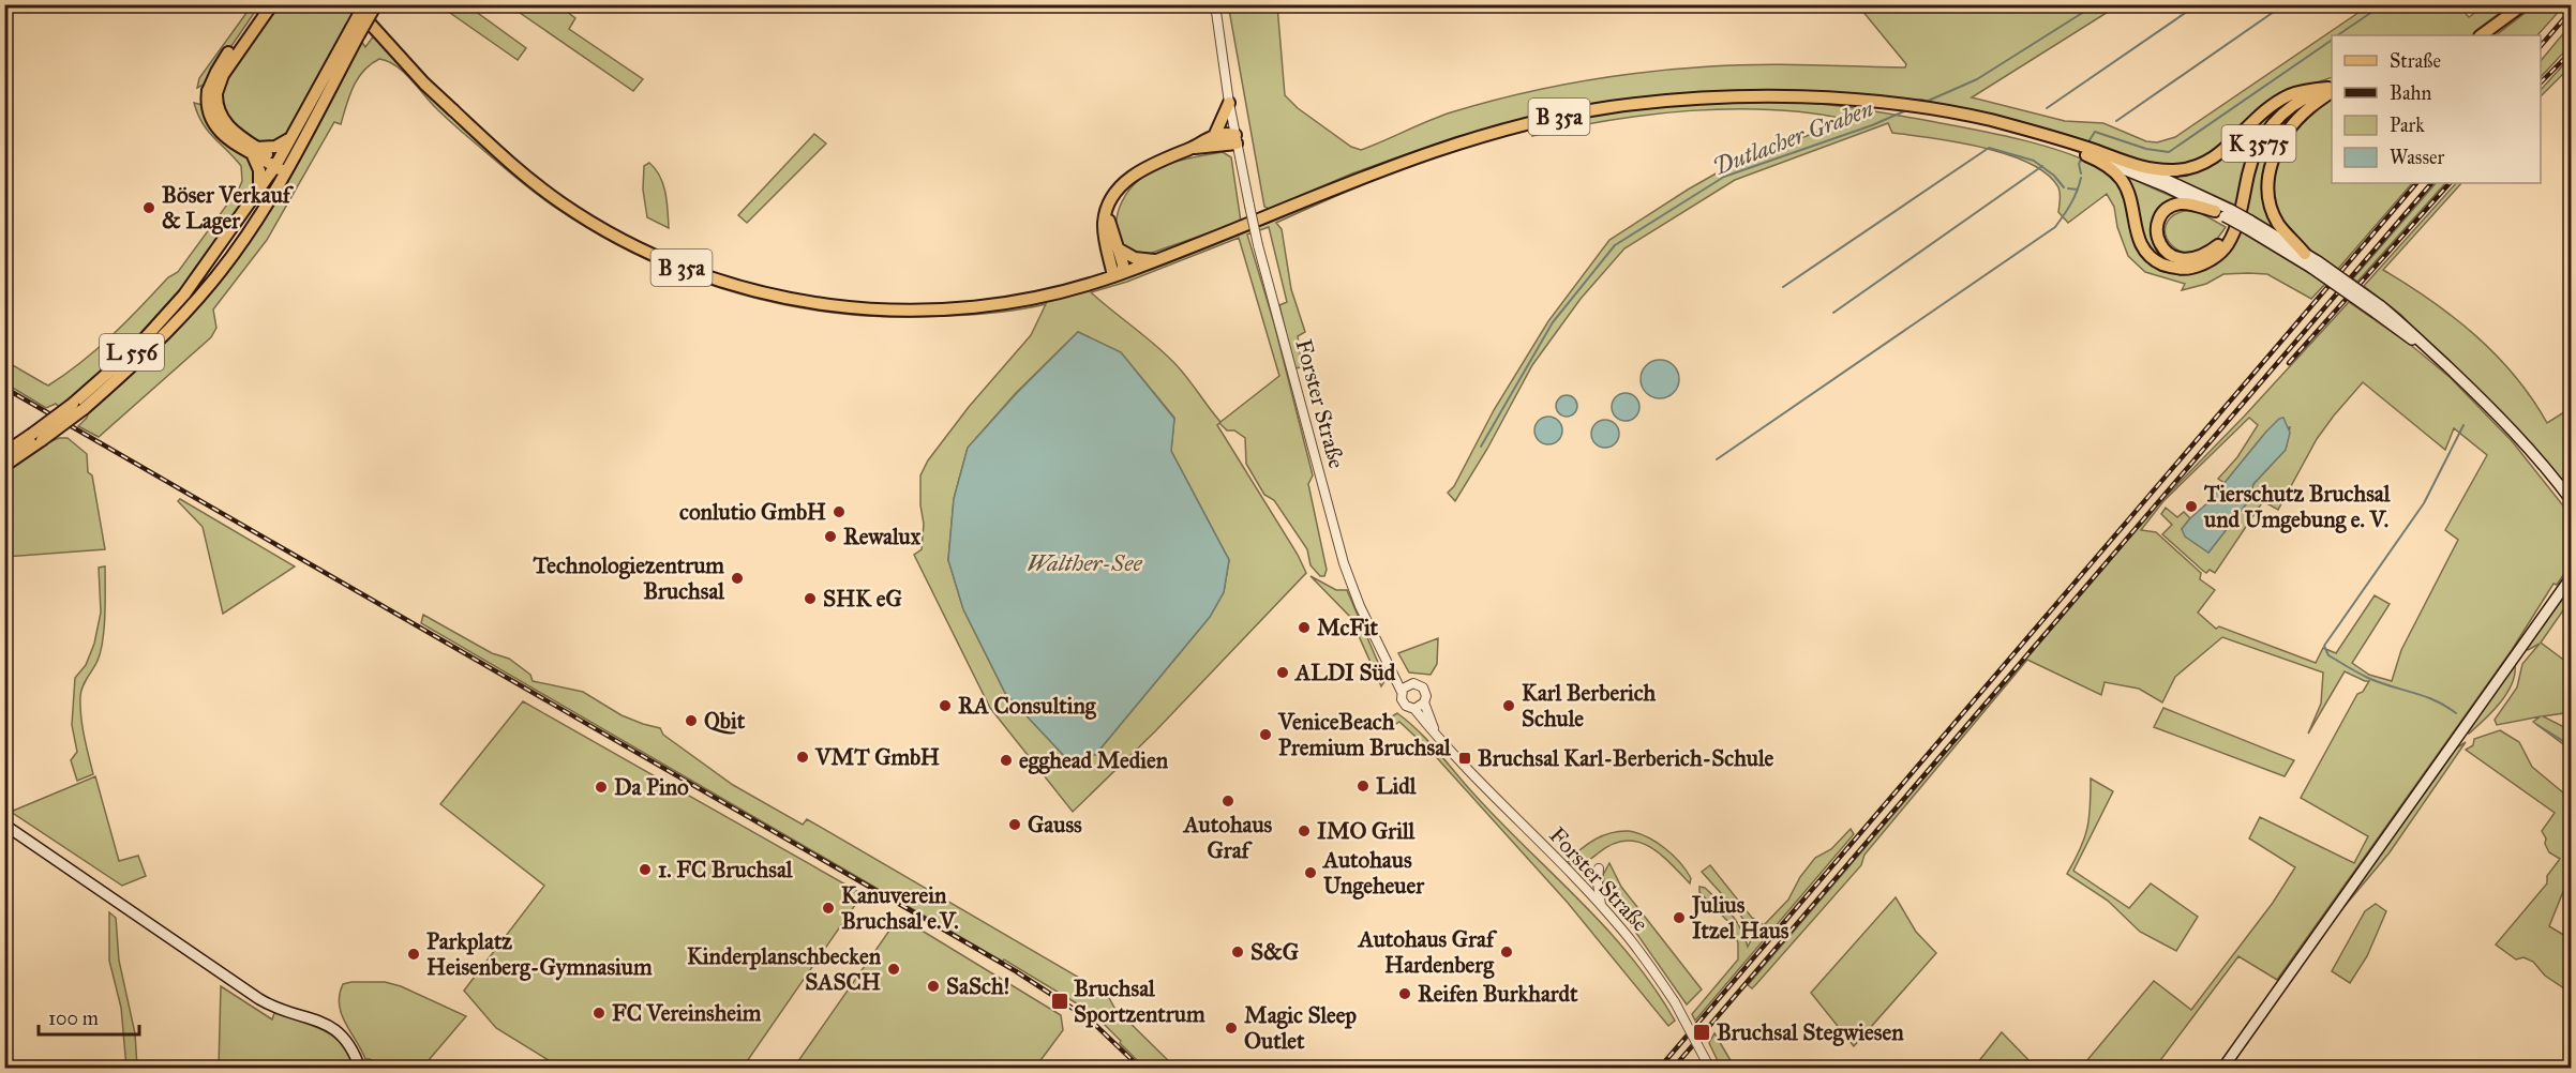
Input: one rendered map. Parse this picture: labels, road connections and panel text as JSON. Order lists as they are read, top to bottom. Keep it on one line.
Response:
{"streets":{"main road":["B 35a","K 3575","L 556"],"street":["Forster Straße"]},"crossings":[["B 35a","K 3575"],["B 35a","L 556"]],"water":["Dutlacher Graben","Walther-See"],"places":{"other":["Böser Verkauf & Lager","Tierschutz Bruchsal und Umgebung e. V.","conlutio GmbH","Rewalux","Technologiezentrum Bruchsal","SHK eG","McFit","ALDI Süd","RA Consulting","Karl Berberich Schule","Qbit","VeniceBeach Premium Bruchsal","VMT GmbH","egghead Medien","Lidl","Da Pino","Autohaus Graf","Gauss","IMO Grill","1. FC Bruchsal","Autohaus Ungeheuer","Kanuverein Bruchsal e.V.","Julius Itzel Haus","S&G","Autohaus Graf Hardenberg","Parkplatz Heisenberg-Gymnasium","Kinderplanschbecken SASCH","SaSch!","Reifen Burkhardt","FC Vereinsheim","Magic Sleep Outlet"],"transit":["Bruchsal Karl-Berberich-Schule","Bruchsal Sportzentrum","Bruchsal Stegwiesen"]},"legend":["Straße","Bahn","Park","Wasser"],"scale_bar":"100 m"}
